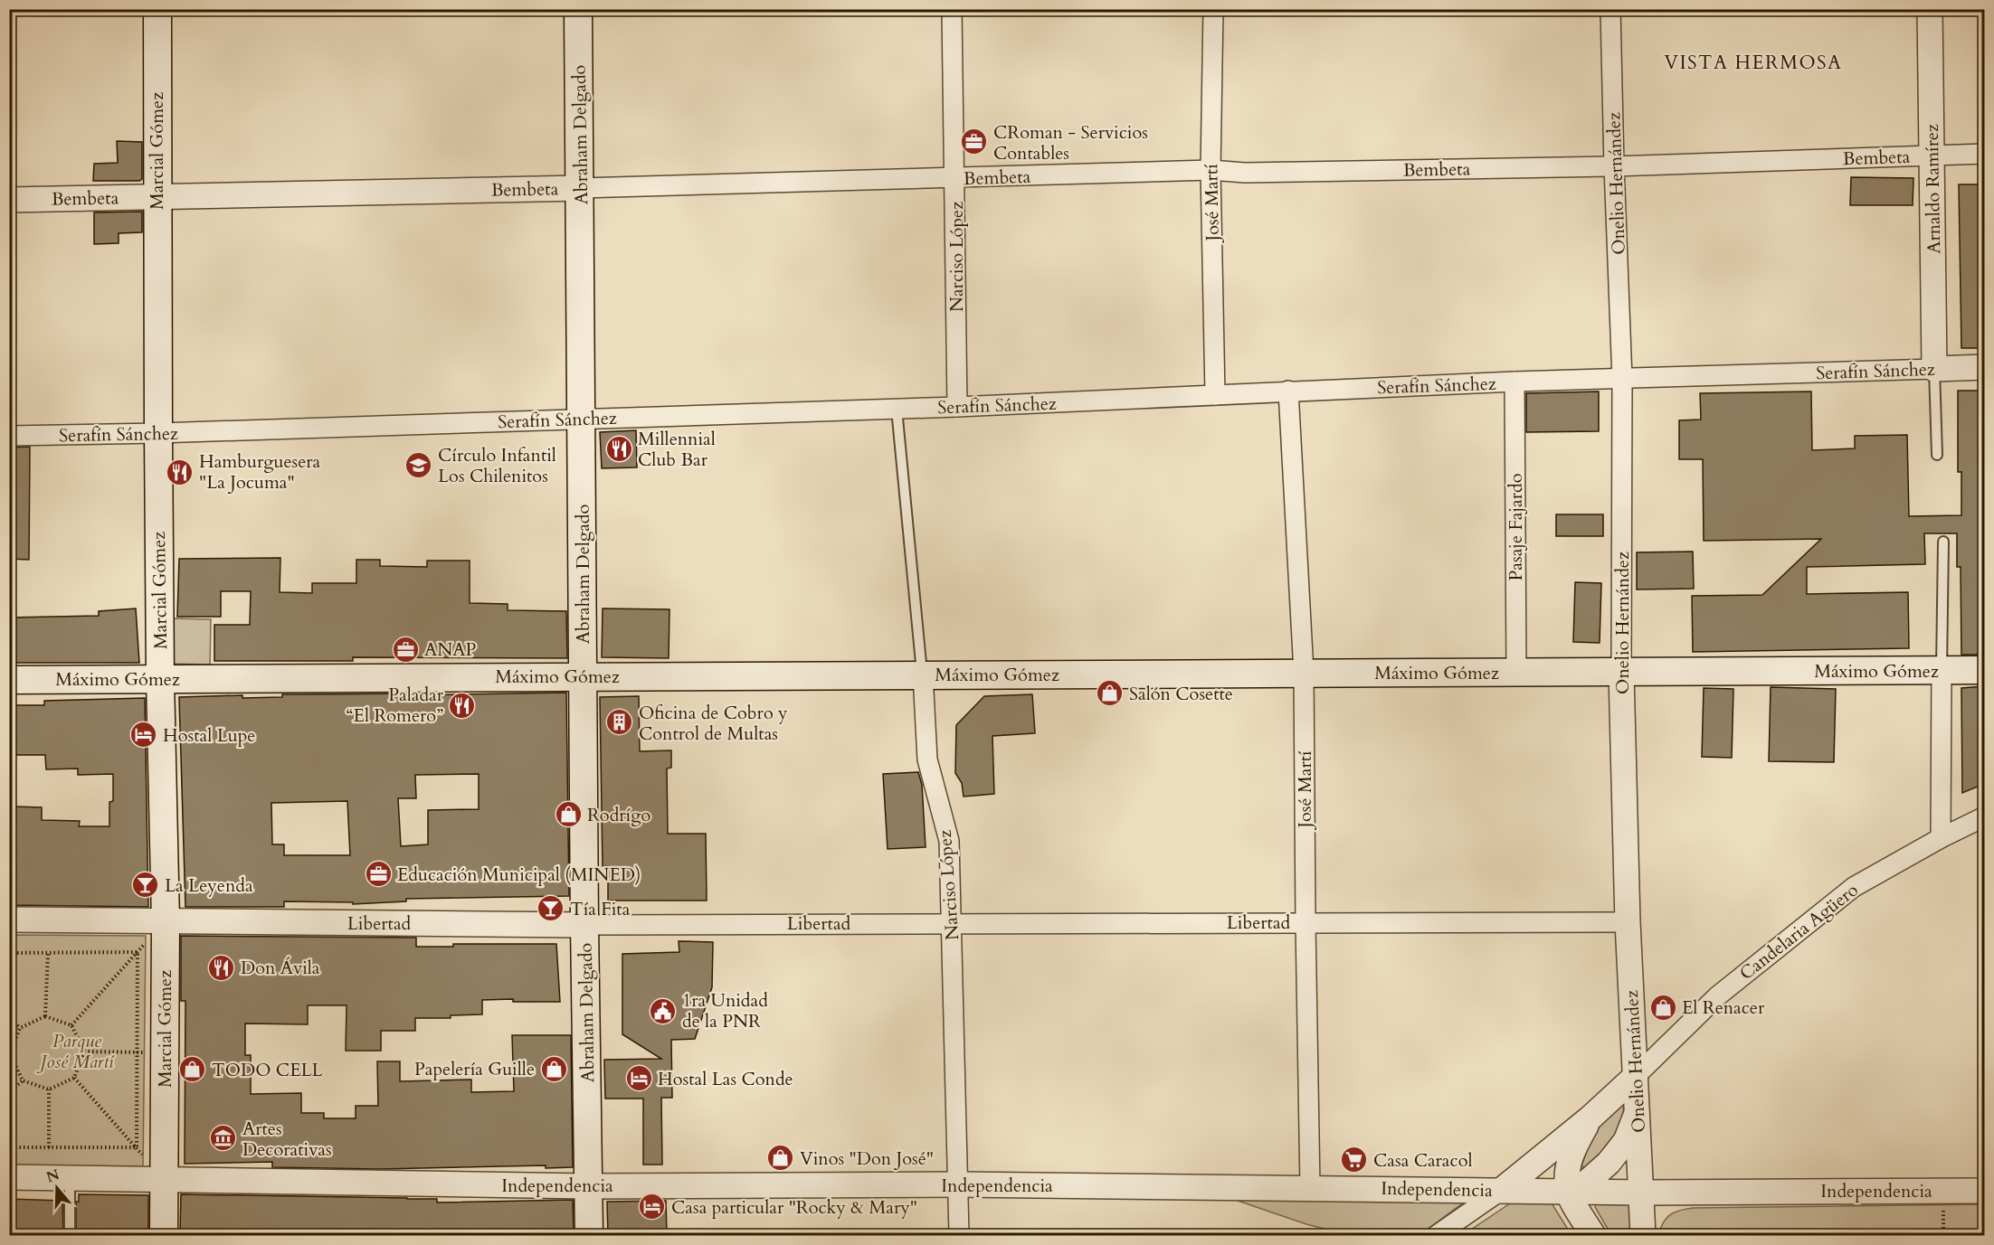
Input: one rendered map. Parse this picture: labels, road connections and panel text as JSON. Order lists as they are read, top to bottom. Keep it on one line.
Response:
{"streets":{"main road":["Abraham Delgado","Marcial Gómez","Máximo Gómez"],"street":["Bembeta","Onelio Hernández","Arnaldo Ramírez","José Martí","Narciso López","Serafín Sánchez","Pasaje Fajardo","Libertad","Candelaria Agüero","Independencia"]},"crossings":[["Abraham Delgado","Bembeta"],["Abraham Delgado","Serafín Sánchez"],["Abraham Delgado","Máximo Gómez"],["Abraham Delgado","Libertad"],["Abraham Delgado","Independencia"],["Marcial Gómez","Bembeta"],["Marcial Gómez","Serafín Sánchez"],["Marcial Gómez","Máximo Gómez"],["Marcial Gómez","Libertad"],["Marcial Gómez","Independencia"],["Bembeta","Onelio Hernández"],["Bembeta","Arnaldo Ramírez"],["Bembeta","José Martí"],["Bembeta","Narciso López"],["Onelio Hernández","Serafín Sánchez"],["Onelio Hernández","Máximo Gómez"],["Onelio Hernández","Libertad"],["Onelio Hernández","Candelaria Agüero"],["Onelio Hernández","Independencia"],["Arnaldo Ramírez","Serafín Sánchez"],["José Martí","Serafín Sánchez"],["José Martí","Máximo Gómez"],["José Martí","Libertad"],["José Martí","Independencia"],["Narciso López","Serafín Sánchez"],["Narciso López","Máximo Gómez"],["Narciso López","Libertad"],["Narciso López","Independencia"],["Serafín Sánchez","Pasaje Fajardo"],["Pasaje Fajardo","Máximo Gómez"]],"districts":["VISTA HERMOSA"],"parks":["Parque José Martí"],"places":{"office":["CRoman - Servicios Contables","ANAP","Educación Municipal (MINED)"],"restaurant":["Millennial Club Bar","Hamburguesera \"La Jocuma\"","Paladar “El Romero”","Don Ávila"],"school or university":["Círculo Infantil Los Chilenitos"],"shop":["Salón Cosette","Rodrígo","El Renacer","Papelería Guille","TODO CELL","Vinos \"Don José\""],"building":["Oficina de Cobro y Control de Multas"],"hotel":["Hostal Lupe","Hostal Las Conde","Casa particular \"Rocky & Mary\""],"bar":["La Leyenda","Tía Fita"],"public building":["1ra Unidad de la PNR"],"museum":["Artes Decorativas"],"supermarket":["Casa Caracol"]},"north":"top"}
